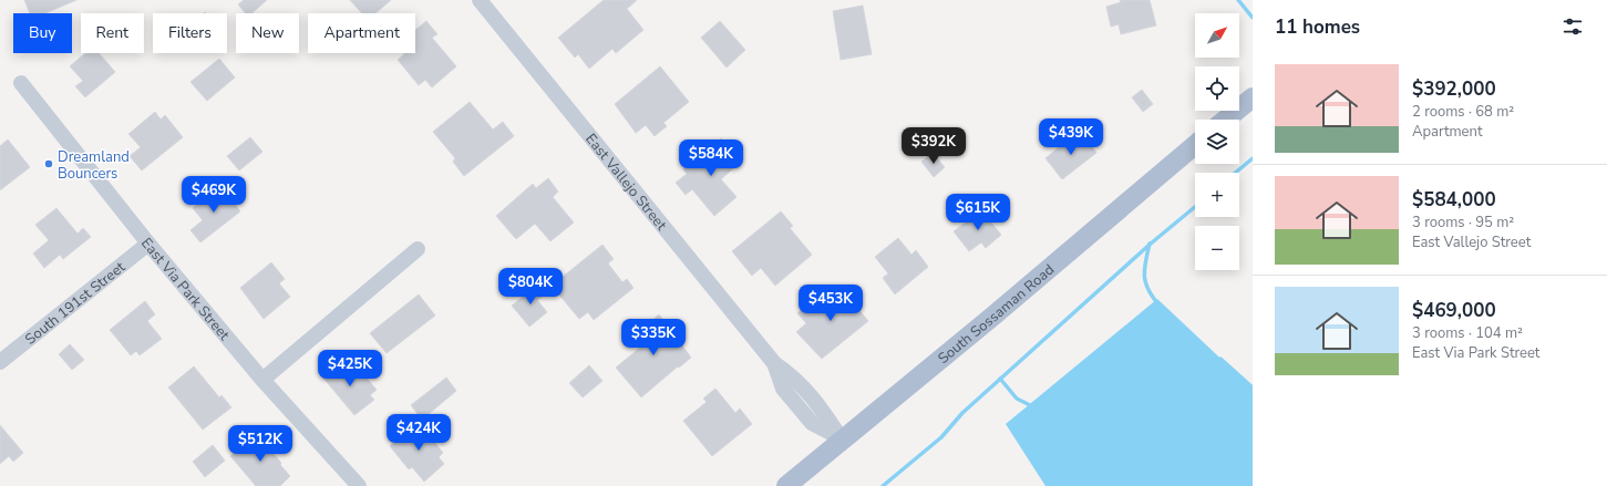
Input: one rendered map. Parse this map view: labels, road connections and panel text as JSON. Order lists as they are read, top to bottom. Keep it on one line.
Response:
{"streets":{"main road":["South Sossaman Road"],"street":["East Vallejo Street","East Via Park Street","South 191st Street"]},"crossings":[["East Vallejo Street","South Sossaman Road"],["East Via Park Street","South 191st Street"]],"places":["Dreamland Bouncers"],"north":"top right","page":{"heading":"11 homes","map_buttons":["+","−"],"chip":["Buy","Rent","Filters","New","Apartment"],"list":[{"name":"$392,000","note":"2 rooms · 68 m² · Apartment"},{"name":"$584,000","note":"3 rooms · 95 m² · East Vallejo Street"},{"name":"$469,000","note":"3 rooms · 104 m² · East Via Park Street"}],"price":["$439K","$392K","$584K","$469K","$615K","$804K","$453K","$335K","$425K","$424K","$512K"]}}
